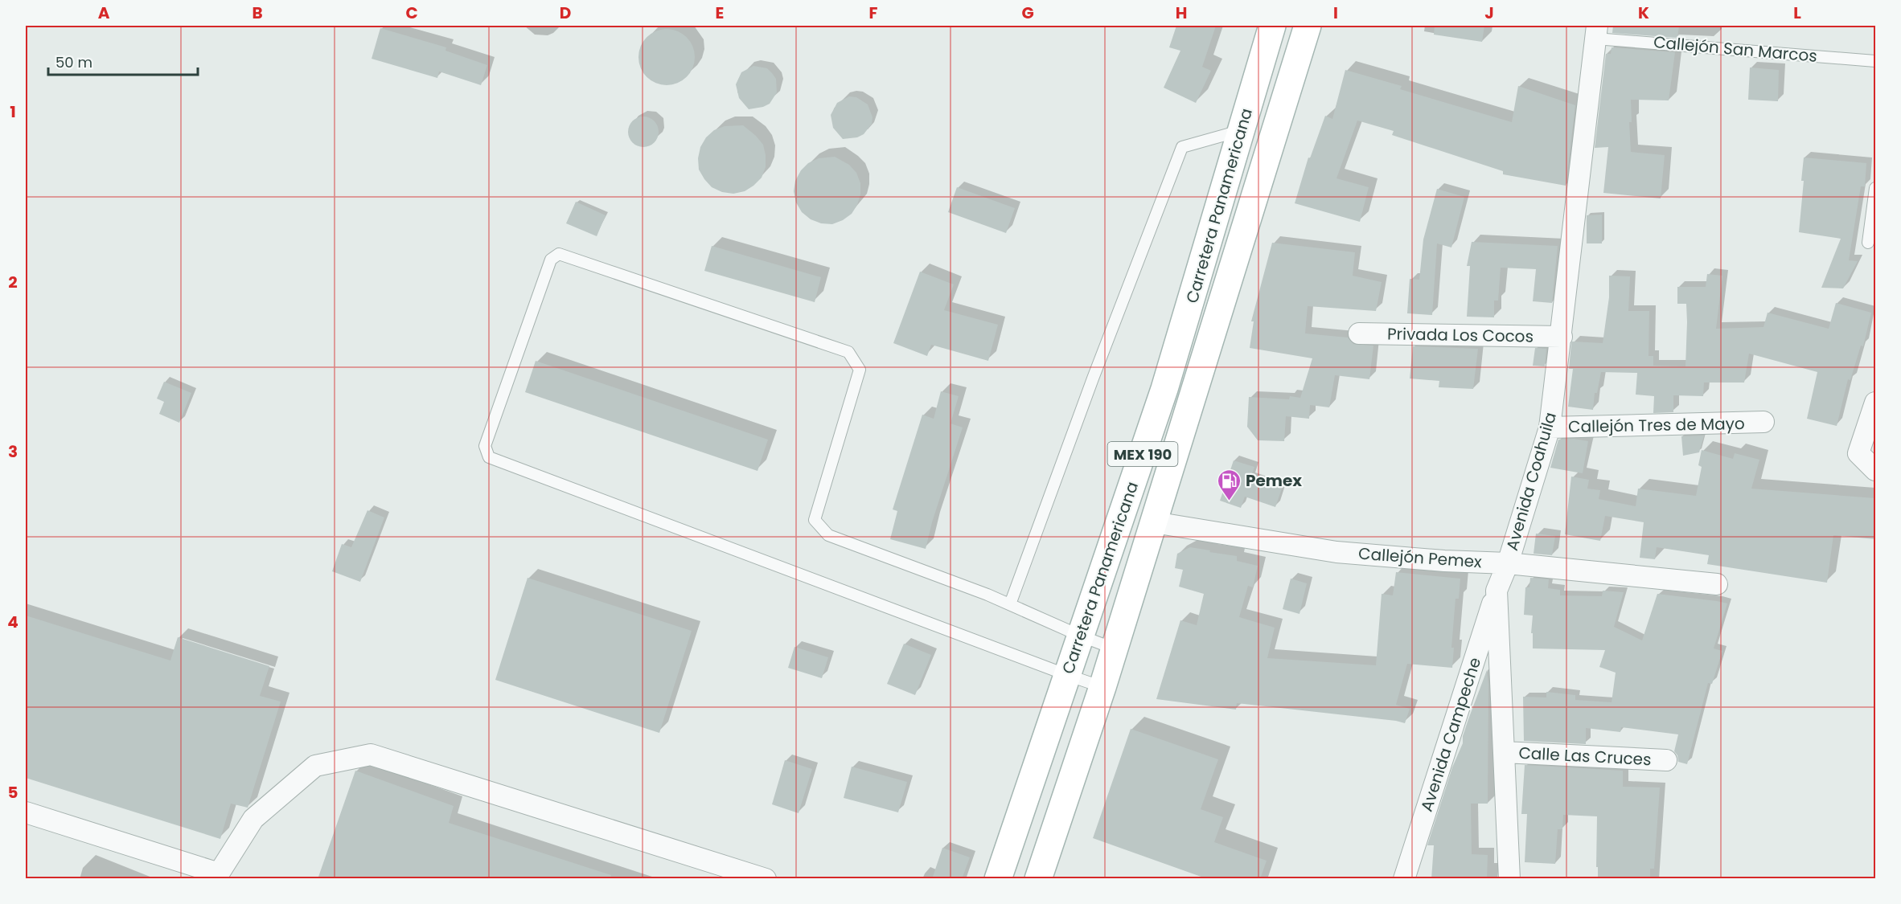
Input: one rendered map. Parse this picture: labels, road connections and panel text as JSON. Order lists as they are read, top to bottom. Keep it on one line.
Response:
{"streets":{"main road":["Carretera Panamericana","MEX 190"],"street":["Privada Los Cocos","Callejón Tres de Mayo","Avenida Coahuila","Callejón Pemex","Avenida Campeche","Calle Las Cruces"],"lane":["Callejón San Marcos"]},"crossings":[["Callejón San Marcos","Avenida Coahuila"],["Carretera Panamericana","Callejón Pemex"],["Privada Los Cocos","Avenida Coahuila"],["Callejón Tres de Mayo","Avenida Coahuila"],["Avenida Coahuila","Callejón Pemex"],["Avenida Coahuila","Avenida Campeche"],["Avenida Coahuila","Calle Las Cruces"]],"places":{"fuel station":["Pemex"]},"scale_bar":"50 m","grid":{"columns":["A","B","C","D","E","F","G","H","I","J","K","L"],"rows":["1","2","3","4","5"]}}
